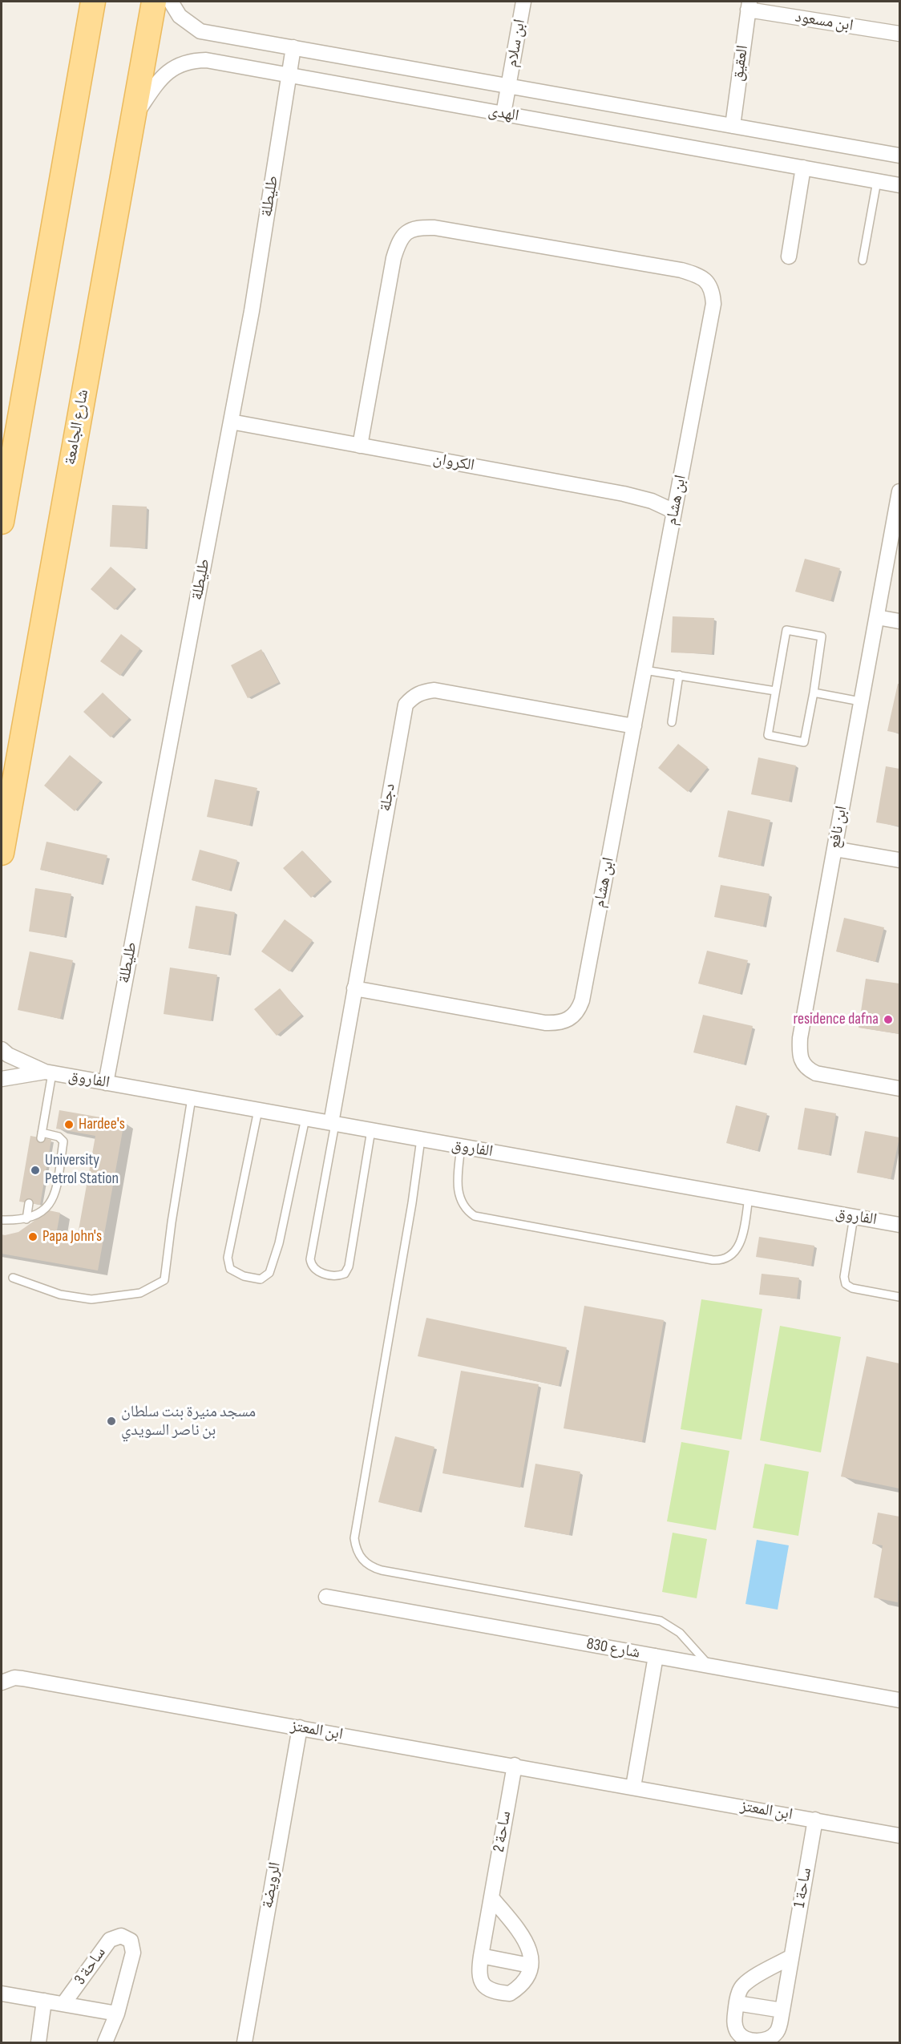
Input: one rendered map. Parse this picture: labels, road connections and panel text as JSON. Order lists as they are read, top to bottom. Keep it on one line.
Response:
{"streets":{"main road":["شارع الجامعة"],"street":["ابن مسعود","ابن سلام","العقيق","الهدى","طليطلة","الكروان","ابن هشام","دجلة","ابن نافع","الفاروق","شارع 830","ابن المعتز","ساحة 2","الرويضة","ساحة 1","ساحة 3"]},"crossings":[["ابن مسعود","العقيق"],["ابن سلام","الهدى"],["العقيق","الهدى"],["الهدى","طليطلة"],["الهدى","شارع الجامعة"],["طليطلة","الكروان"],["طليطلة","الفاروق"],["الكروان","ابن هشام"],["ابن هشام","دجلة"],["دجلة","الفاروق"],["ابن المعتز","ساحة 2"],["ابن المعتز","الرويضة"],["ابن المعتز","ساحة 1"]],"places":["residence dafna","Hardee's","University Petrol Station","Papa John's","مسجد منيرة بنت سلطان بن ناصر السويدي"]}
